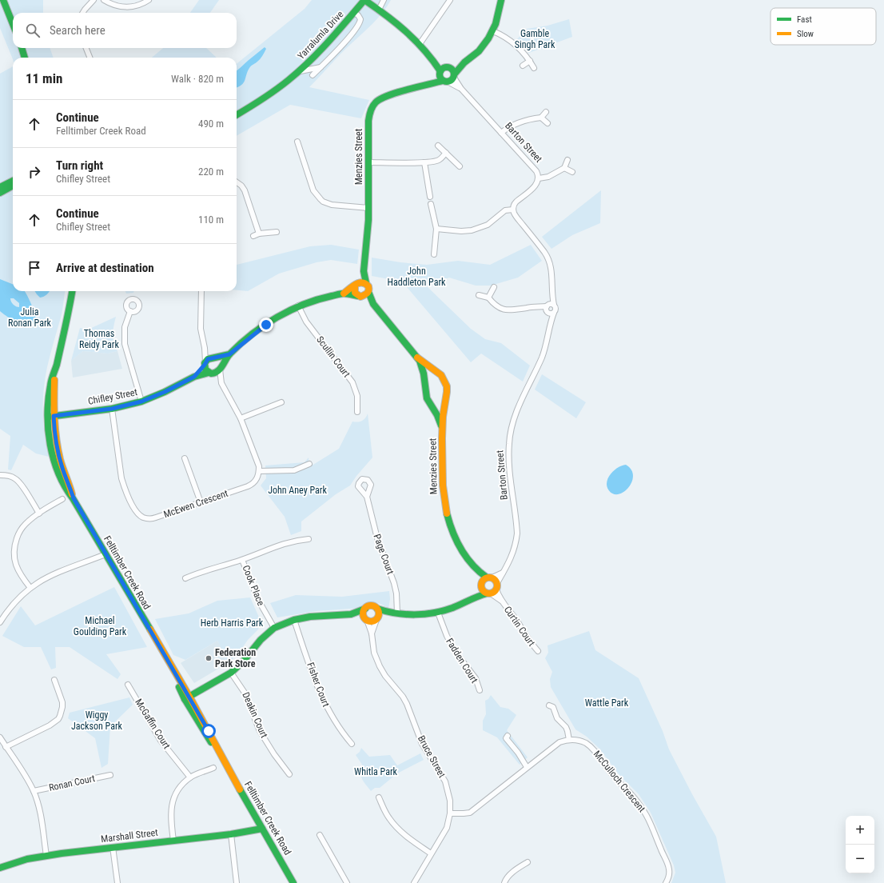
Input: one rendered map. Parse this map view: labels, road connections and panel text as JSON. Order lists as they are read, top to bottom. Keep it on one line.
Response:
{"streets":{"street":["Yarralumla Drive","Barton Street","Menzies Street","Scullin Court","Chifley Street","McEwen Crescent","Page Court","Felltimber Creek Road","Cook Place","Curtin Court","Fadden Court","Fisher Court","Deakin Court","McGaffin Court","Bruce Street","McCulloch Crescent","Ronan Court","Marshall Street"]},"crossings":[["Barton Street","Menzies Street"],["Barton Street","Curtin Court"],["Menzies Street","Curtin Court"],["Chifley Street","McEwen Crescent"],["Chifley Street","Felltimber Creek Road"],["Felltimber Creek Road","Marshall Street"]],"parks":["Gamble Singh Park","John Haddleton Park","Julia Ronan Park","Thomas Reidy Park","John Aney Park","Michael Goulding Park","Herb Harris Park","Wattle Park","Wiggy Jackson Park","Whitla Park"],"places":["Federation Park Store"],"legend":["Fast","Slow"],"page":{"search":"Search here","heading":["11 min","Walk · 820 m"],"list":[["Continue","Felltimber Creek Road","490 m"],["Turn right","Chifley Street","220 m"],["Continue","Chifley Street","110 m"],"Arrive at destination"],"map_buttons":["+","−"]}}
